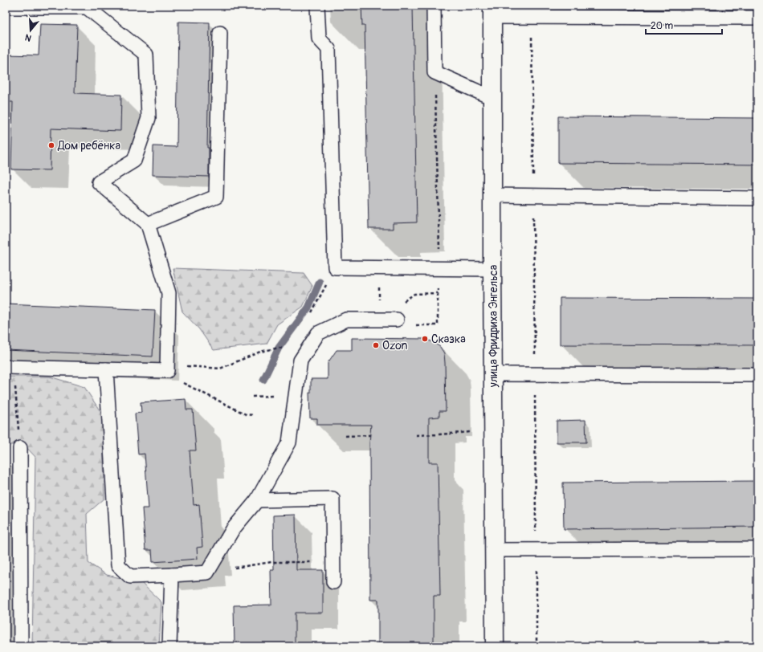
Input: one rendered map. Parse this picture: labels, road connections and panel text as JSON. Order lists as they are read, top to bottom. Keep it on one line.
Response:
{"streets":{"street":["улица Фридриха Энгельса"]},"places":["Дом ребёнка","Сказка","Ozon"],"scale_bar":"20 m","north":"bottom"}
